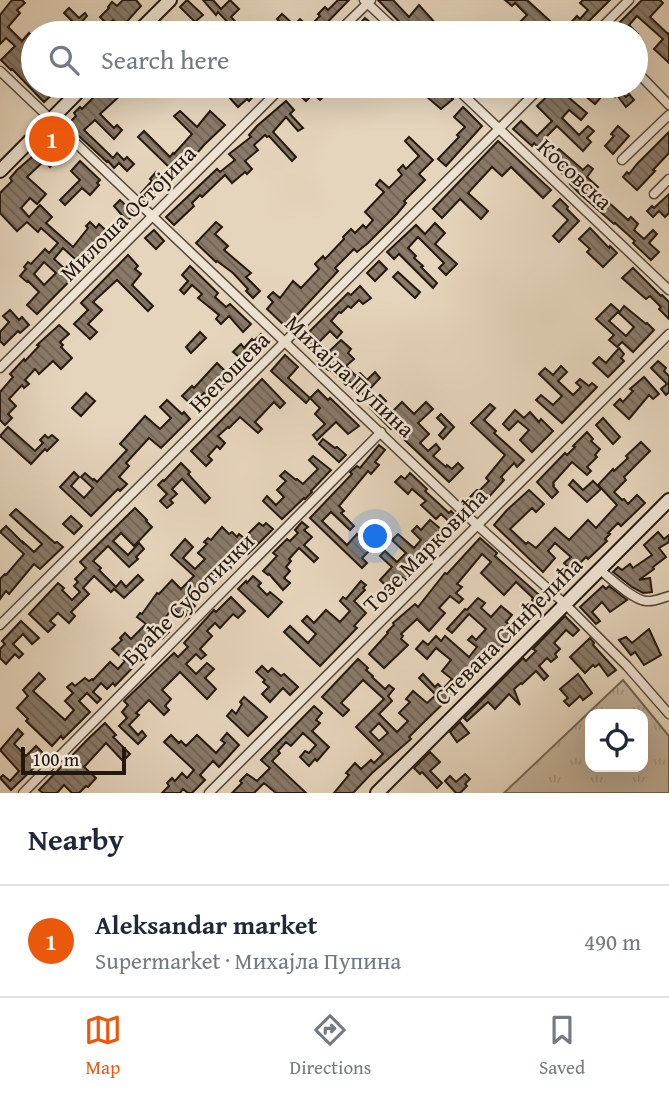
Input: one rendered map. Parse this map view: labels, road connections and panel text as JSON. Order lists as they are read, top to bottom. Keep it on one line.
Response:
{"streets":{"street":["Косовска","Милоша Остојина","Његошева","Михајла Пупина","Тозе Марковића","Браће Суботички","Стевана Синђелића"]},"crossings":[["Косовска","Његошева"],["Милоша Остојина","Михајла Пупина"],["Његошева","Михајла Пупина"],["Михајла Пупина","Тозе Марковића"],["Михајла Пупина","Браће Суботички"],["Михајла Пупина","Стевана Синђелића"]],"scale_bar":"100 m","page":{"search":"Search here","pins":"1","scale":"100 m","heading":"Nearby","list":[{"mark":"1","name":"Aleksandar market","note":"Supermarket · Михајла Пупина","value":"490 m"}],"nav":["Map","Directions","Saved"]}}
